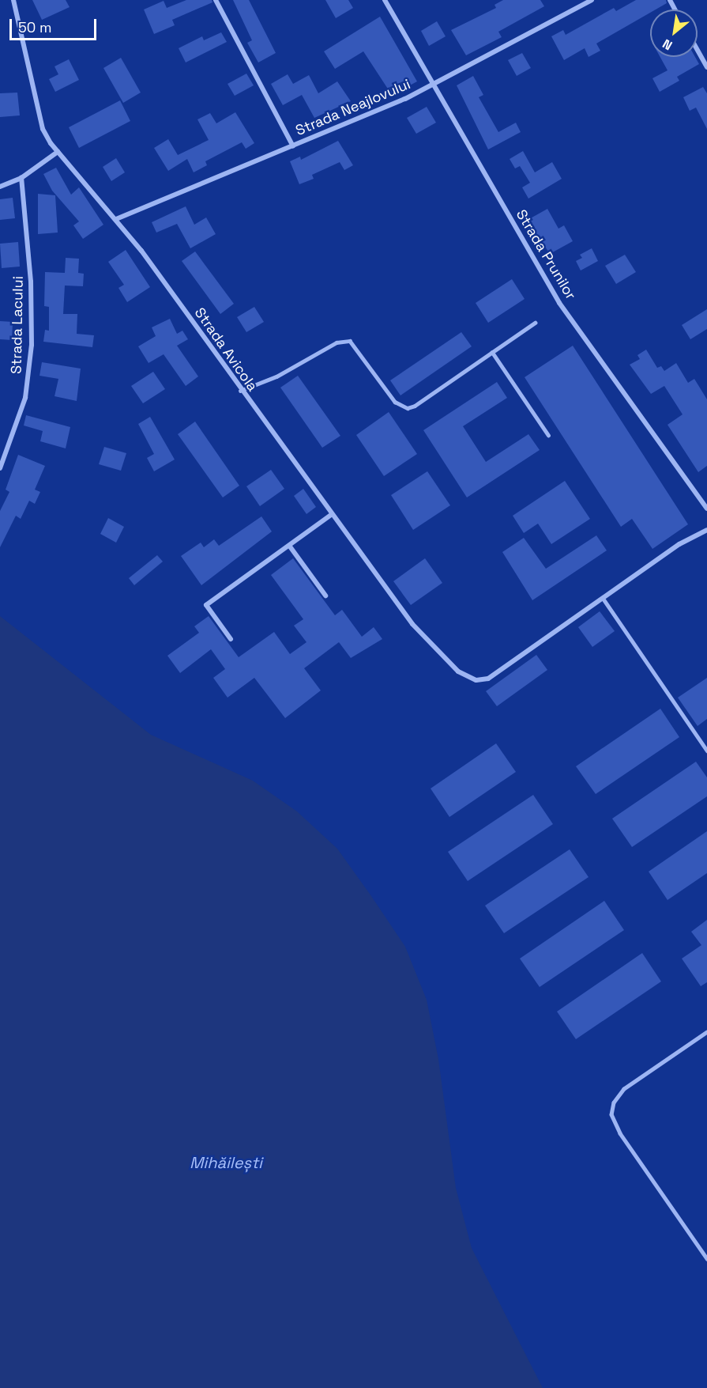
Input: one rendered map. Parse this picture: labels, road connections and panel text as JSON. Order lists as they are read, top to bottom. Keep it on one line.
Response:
{"streets":{"street":["Strada Neajlovului","Strada Prunilor","Strada Lacului","Strada Avicola"]},"crossings":[["Strada Neajlovului","Strada Prunilor"],["Strada Neajlovului","Strada Avicola"]],"water":["Mihăilești"],"scale_bar":"50 m","north":"bottom left"}
